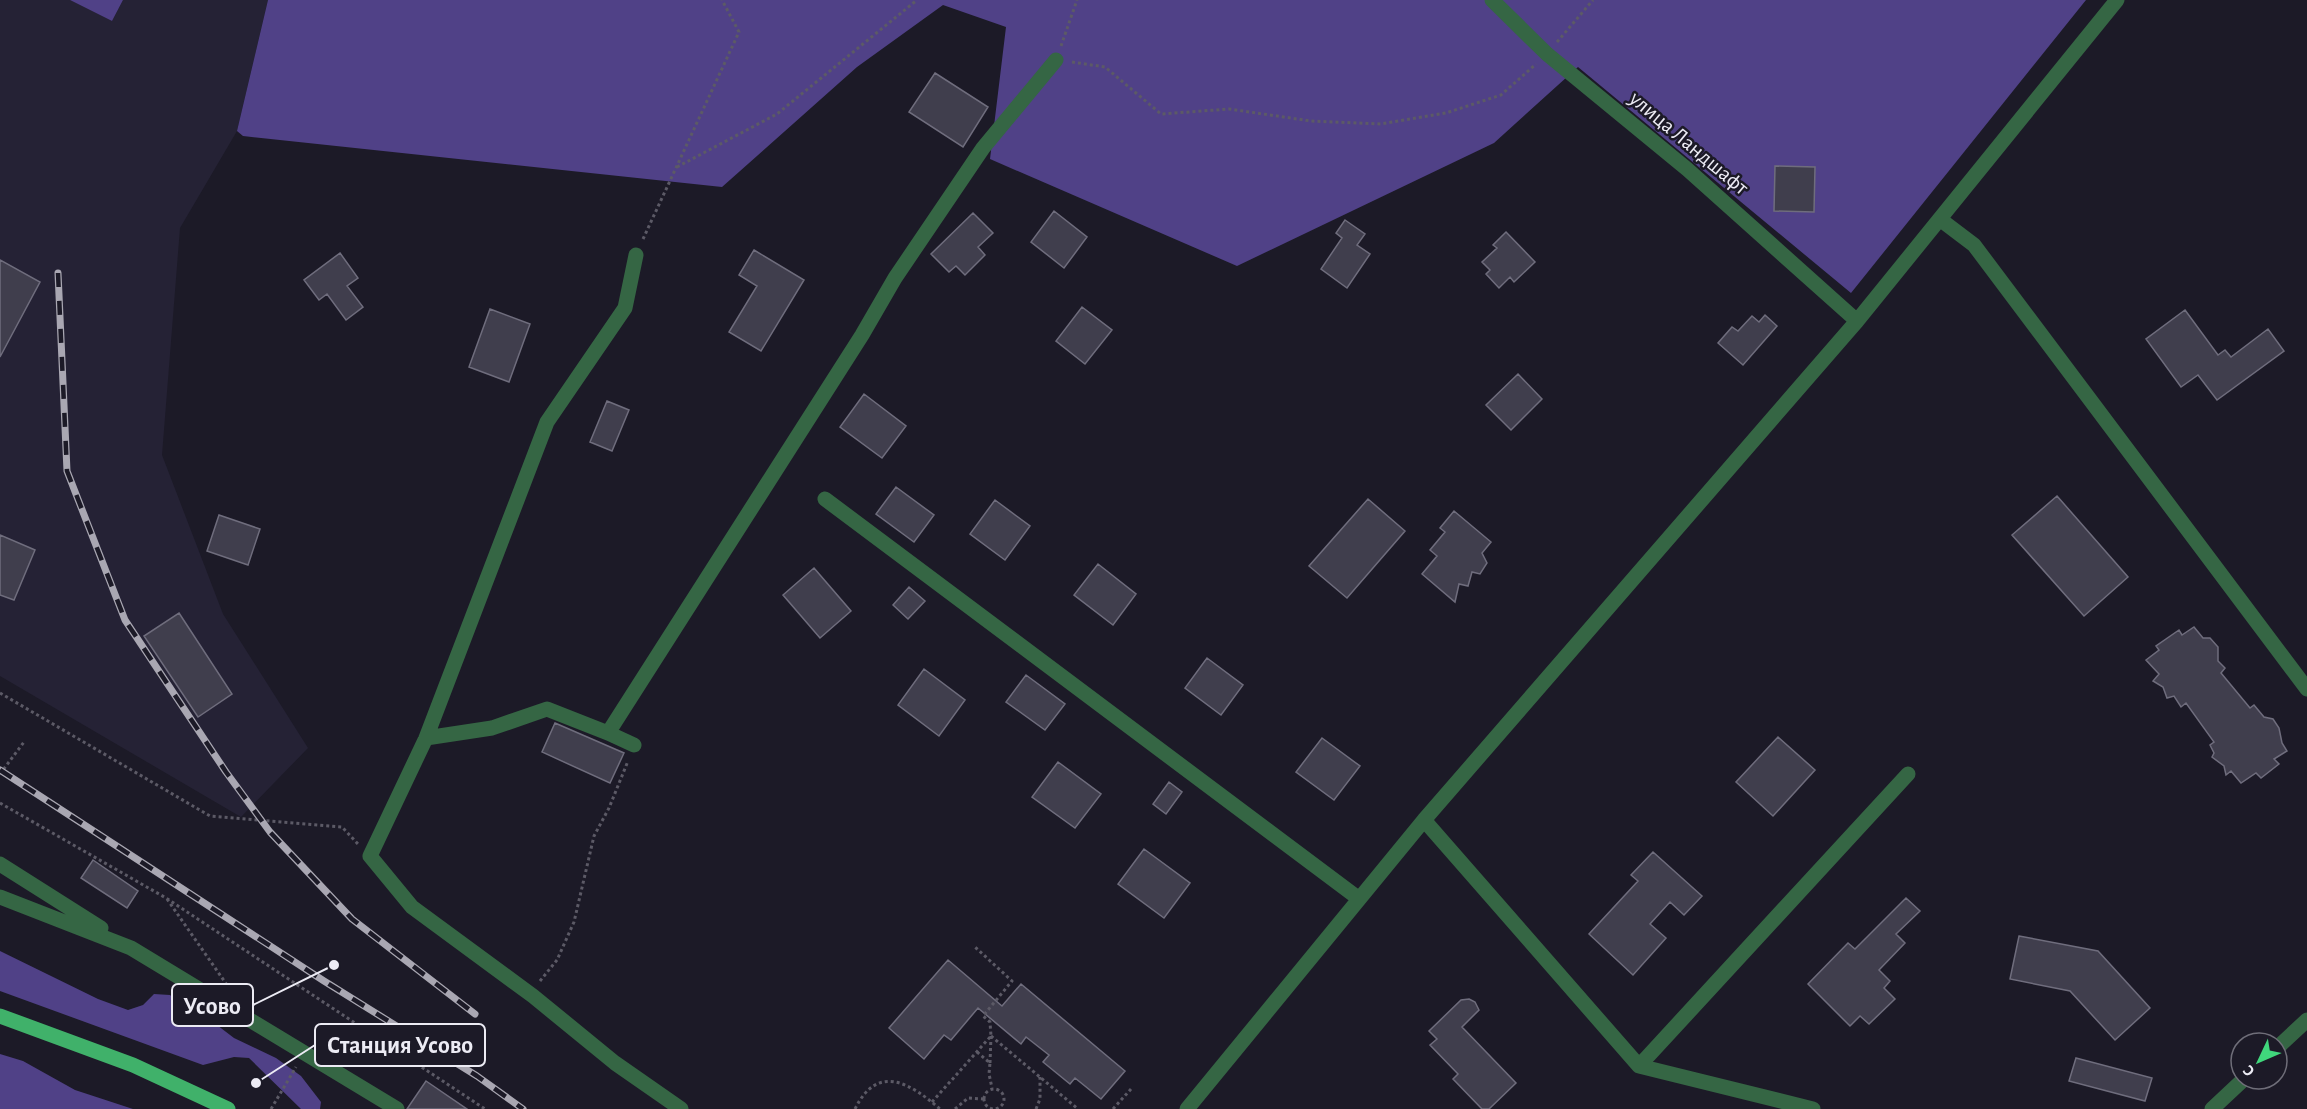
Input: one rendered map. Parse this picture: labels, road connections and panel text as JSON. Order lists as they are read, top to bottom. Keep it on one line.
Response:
{"streets":{"street":["улица Ландшафт"]},"places":["Усово","Станция Усово"],"north":"bottom left"}
